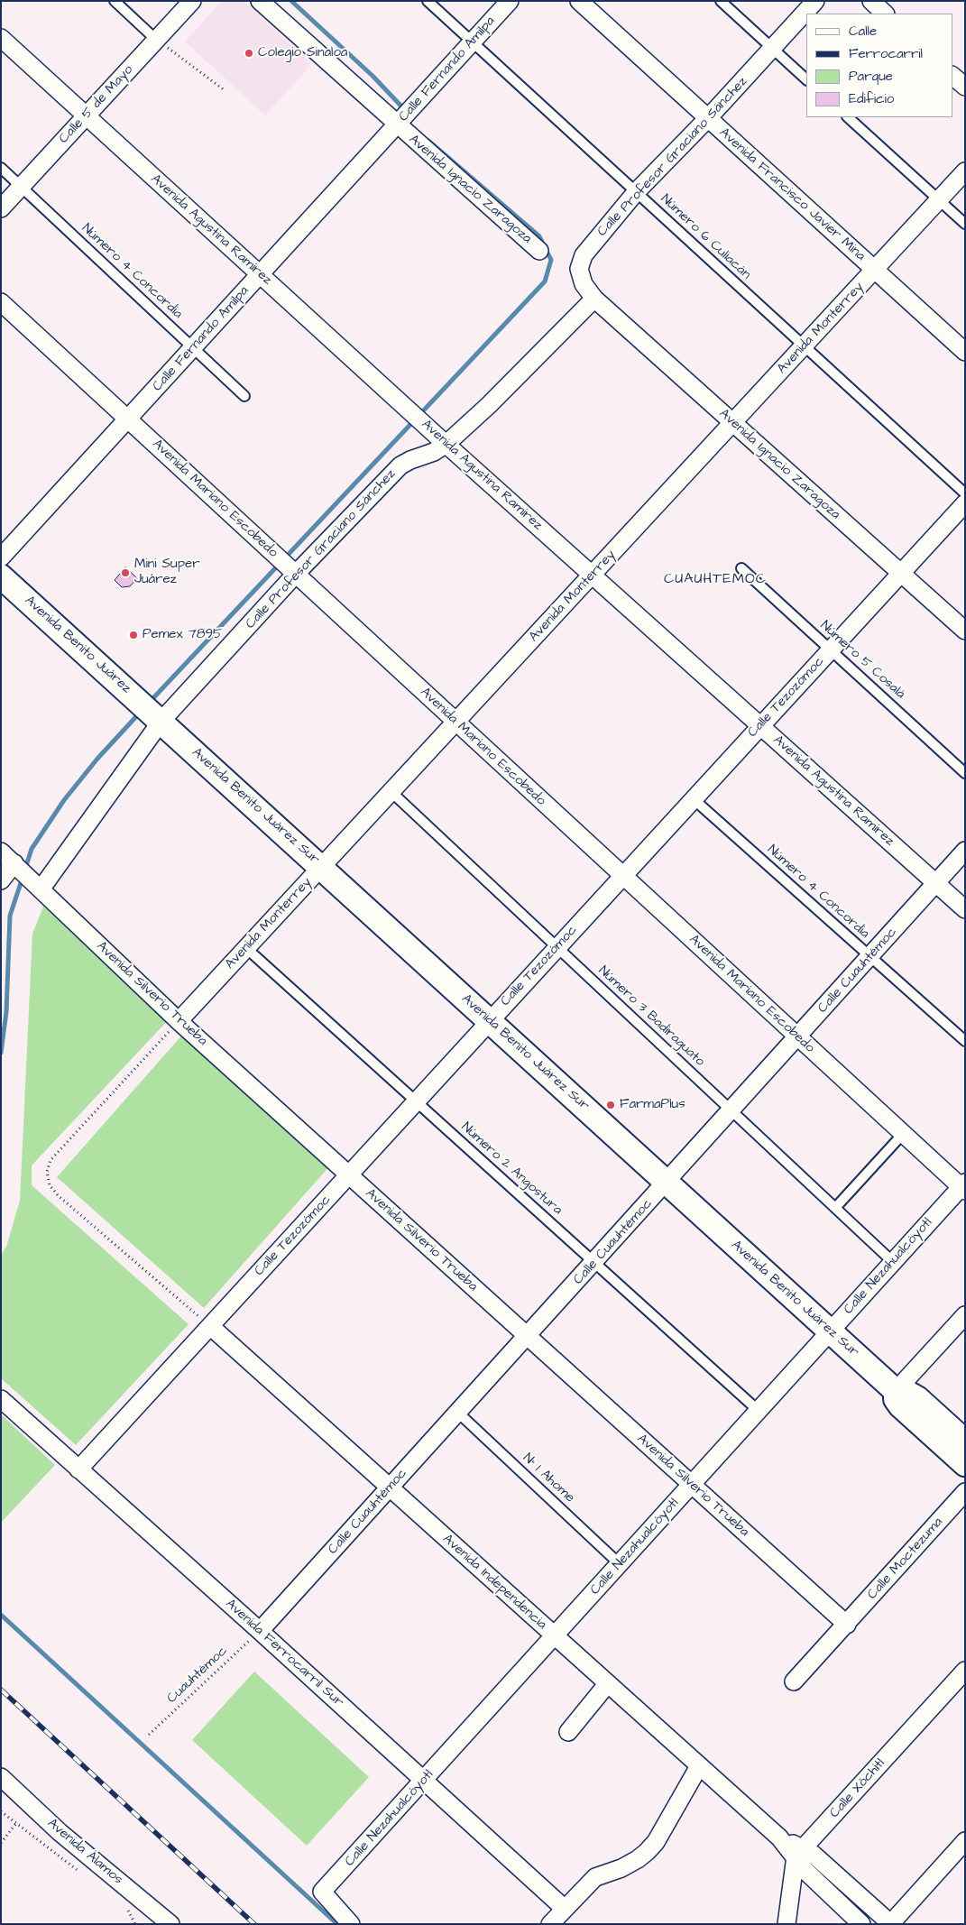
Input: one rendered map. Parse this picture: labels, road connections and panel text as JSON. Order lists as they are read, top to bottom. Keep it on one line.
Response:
{"streets":{"street":["Calle Fernando Amilpa","Calle 5 de Mayo","Calle Profesor Graciano Sánchez","Avenida Ignacio Zaragoza","Avenida Francisco Javier Mina","Avenida Agustina Ramírez","Avenida Monterrey","Avenida Mariano Escobedo","Avenida Benito Juárez","Calle Tezozómoc","Avenida Benito Juárez Sur","Calle Cuauhtémoc","Avenida Silverio Trueba","Calle Nezahualcóyotl","Calle Moctezuma","Avenida Independencia","Avenida Ferrocarril Sur","Calle Xóchitl","Avenida Álamos"],"lane":["Número 6 Culiacán","Número 4 Concordia","Número 5 Cosalá","Número 3 Badiraguato","Número 2 Angostura","N° 1 Ahome"],"path":["Cuauhtémoc"]},"crossings":[["Calle Fernando Amilpa","Avenida Ignacio Zaragoza"],["Calle Fernando Amilpa","Avenida Agustina Ramírez"],["Calle Fernando Amilpa","Número 6 Culiacán"],["Calle Fernando Amilpa","Número 4 Concordia"],["Calle Fernando Amilpa","Avenida Mariano Escobedo"],["Calle 5 de Mayo","Avenida Agustina Ramírez"],["Calle 5 de Mayo","Número 4 Concordia"],["Calle Profesor Graciano Sánchez","Avenida Ignacio Zaragoza"],["Calle Profesor Graciano Sánchez","Avenida Francisco Javier Mina"],["Calle Profesor Graciano Sánchez","Avenida Agustina Ramírez"],["Calle Profesor Graciano Sánchez","Número 6 Culiacán"],["Calle Profesor Graciano Sánchez","Avenida Mariano Escobedo"],["Calle Profesor Graciano Sánchez","Avenida Benito Juárez"],["Calle Profesor Graciano Sánchez","Avenida Benito Juárez Sur"],["Calle Profesor Graciano Sánchez","Avenida Silverio Trueba"],["Avenida Ignacio Zaragoza","Avenida Monterrey"],["Avenida Ignacio Zaragoza","Calle Tezozómoc"],["Avenida Francisco Javier Mina","Avenida Monterrey"],["Avenida Agustina Ramírez","Avenida Monterrey"],["Avenida Agustina Ramírez","Calle Tezozómoc"],["Avenida Agustina Ramírez","Calle Cuauhtémoc"],["Número 6 Culiacán","Avenida Monterrey"],["Número 4 Concordia","Calle Tezozómoc"],["Número 4 Concordia","Calle Cuauhtémoc"],["Avenida Monterrey","Avenida Mariano Escobedo"],["Avenida Monterrey","Avenida Benito Juárez Sur"],["Avenida Monterrey","Avenida Silverio Trueba"],["Avenida Monterrey","Número 3 Badiraguato"],["Avenida Monterrey","Número 2 Angostura"],["Avenida Mariano Escobedo","Calle Tezozómoc"],["Avenida Mariano Escobedo","Calle Cuauhtémoc"],["Avenida Mariano Escobedo","Calle Nezahualcóyotl"],["Avenida Benito Juárez","Avenida Benito Juárez Sur"],["Número 5 Cosalá","Calle Tezozómoc"],["Calle Tezozómoc","Avenida Benito Juárez Sur"],["Calle Tezozómoc","Avenida Silverio Trueba"],["Calle Tezozómoc","Número 3 Badiraguato"],["Calle Tezozómoc","Número 2 Angostura"],["Calle Tezozómoc","Avenida Independencia"],["Calle Tezozómoc","Avenida Ferrocarril Sur"],["Avenida Benito Juárez Sur","Calle Cuauhtémoc"],["Avenida Benito Juárez Sur","Calle Nezahualcóyotl"],["Calle Cuauhtémoc","Avenida Silverio Trueba"],["Calle Cuauhtémoc","Número 3 Badiraguato"],["Calle Cuauhtémoc","Número 2 Angostura"],["Calle Cuauhtémoc","N° 1 Ahome"],["Calle Cuauhtémoc","Avenida Independencia"],["Calle Cuauhtémoc","Avenida Ferrocarril Sur"],["Calle Cuauhtémoc","Cuauhtémoc"],["Avenida Silverio Trueba","Calle Nezahualcóyotl"],["Avenida Silverio Trueba","Calle Moctezuma"],["Número 3 Badiraguato","Calle Nezahualcóyotl"],["Número 2 Angostura","Calle Nezahualcóyotl"],["Calle Nezahualcóyotl","N° 1 Ahome"],["Calle Nezahualcóyotl","Avenida Independencia"],["Calle Nezahualcóyotl","Avenida Ferrocarril Sur"],["Avenida Independencia","Calle Xóchitl"],["Avenida Ferrocarril Sur","Cuauhtémoc"]],"districts":["CUAUHTEMOC"],"places":["Colegio Sinaloa","Mini Super Juárez","Pemex 7895","FarmaPlus"],"legend":["Calle","Ferrocarril","Parque","Edificio"]}
